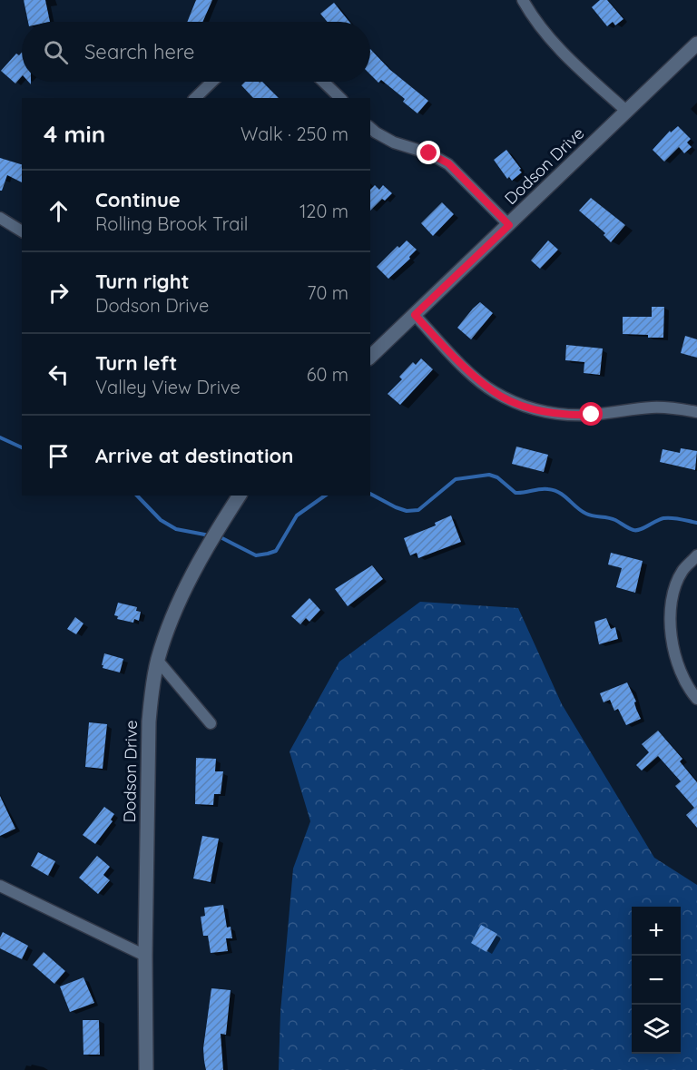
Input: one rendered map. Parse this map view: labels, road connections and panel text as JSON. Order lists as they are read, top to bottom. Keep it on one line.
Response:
{"streets":{"street":["Dodson Drive"]},"page":{"search":"Search here","heading":["4 min","Walk · 250 m"],"list":[["Continue","Rolling Brook Trail","120 m"],["Turn right","Dodson Drive","70 m"],["Turn left","Valley View Drive","60 m"],"Arrive at destination"],"map_buttons":["+","−"]}}
